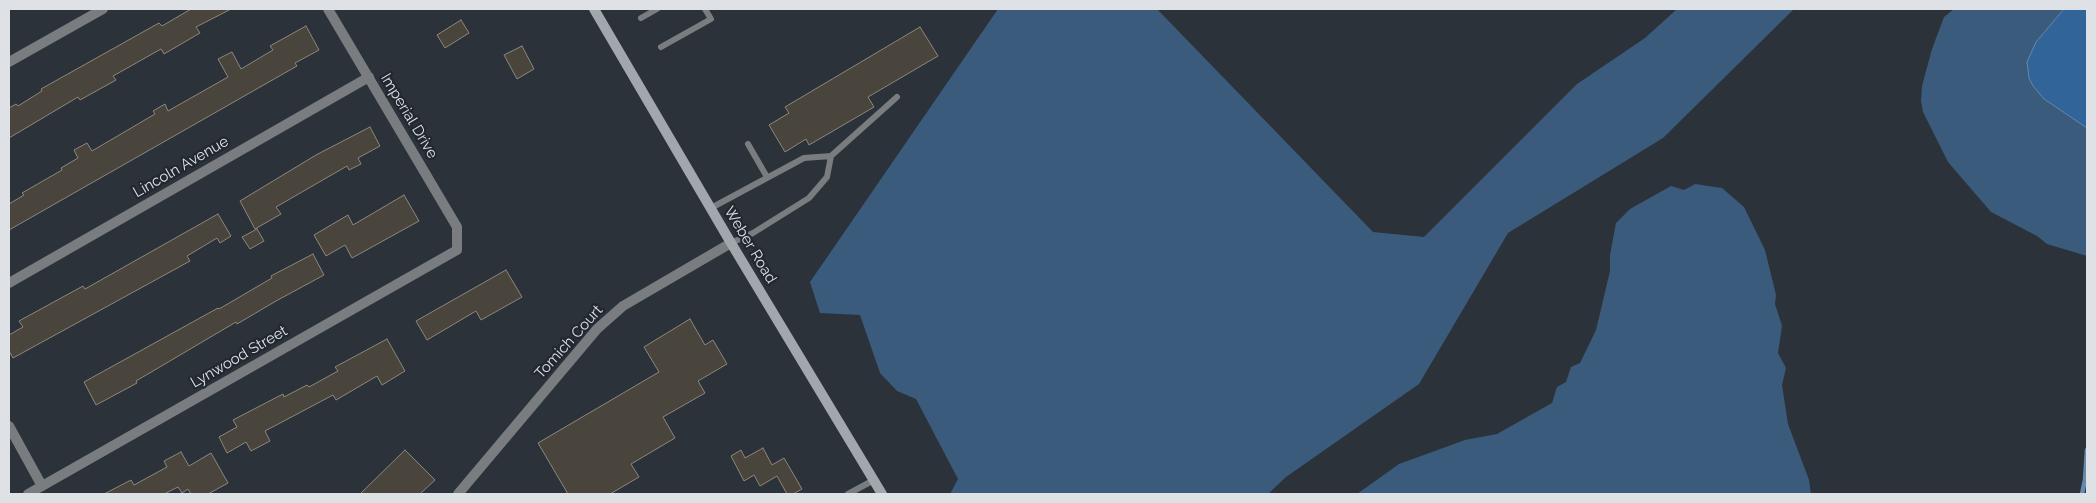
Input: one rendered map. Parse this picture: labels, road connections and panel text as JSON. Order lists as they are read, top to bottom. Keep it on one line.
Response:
{"streets":{"main road":["Weber Road"],"street":["Imperial Drive","Lincoln Avenue","Tomich Court","Lynwood Street"]},"crossings":[["Imperial Drive","Lincoln Avenue"],["Imperial Drive","Lynwood Street"],["Weber Road","Tomich Court"]]}
